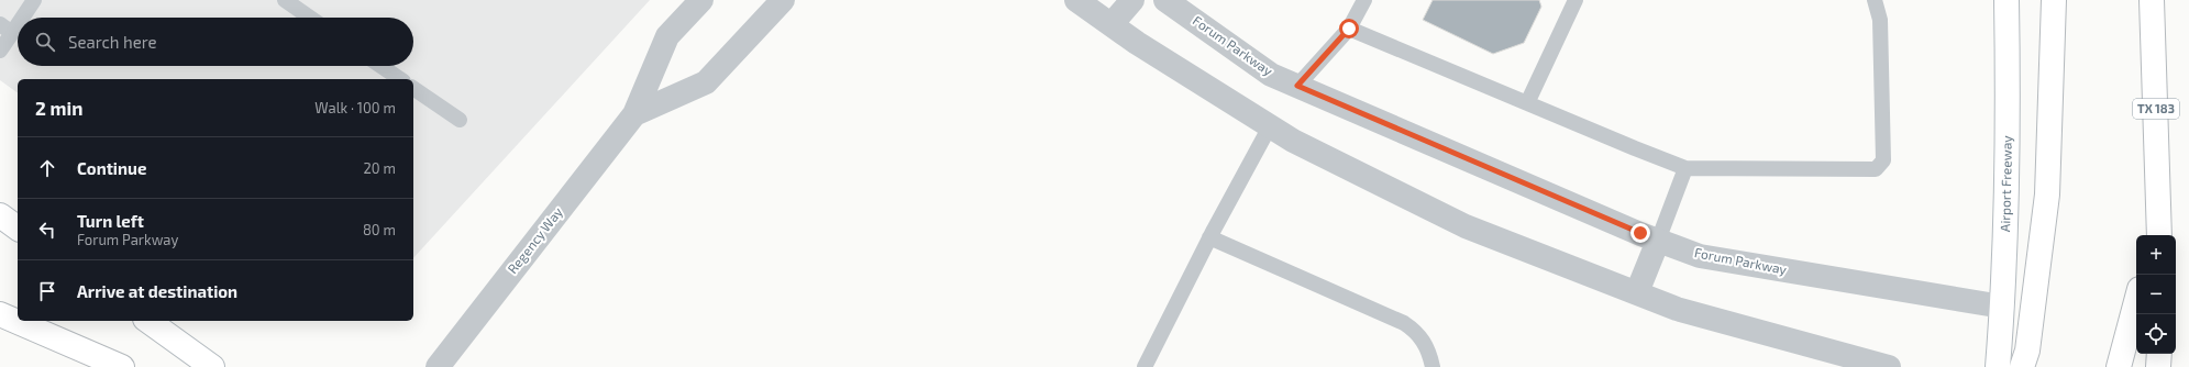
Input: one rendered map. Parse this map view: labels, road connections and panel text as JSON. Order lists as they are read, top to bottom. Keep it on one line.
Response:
{"streets":{"main road":["TX 183","Airport Freeway"],"street":["Forum Parkway","Regency Way"]},"crossings":[["Forum Parkway","Airport Freeway"]],"page":{"search":"Search here","heading":["2 min","Walk · 100 m"],"list":[["Continue","20 m"],["Turn left","Forum Parkway","80 m"],"Arrive at destination"],"map_buttons":["+","−"]}}
